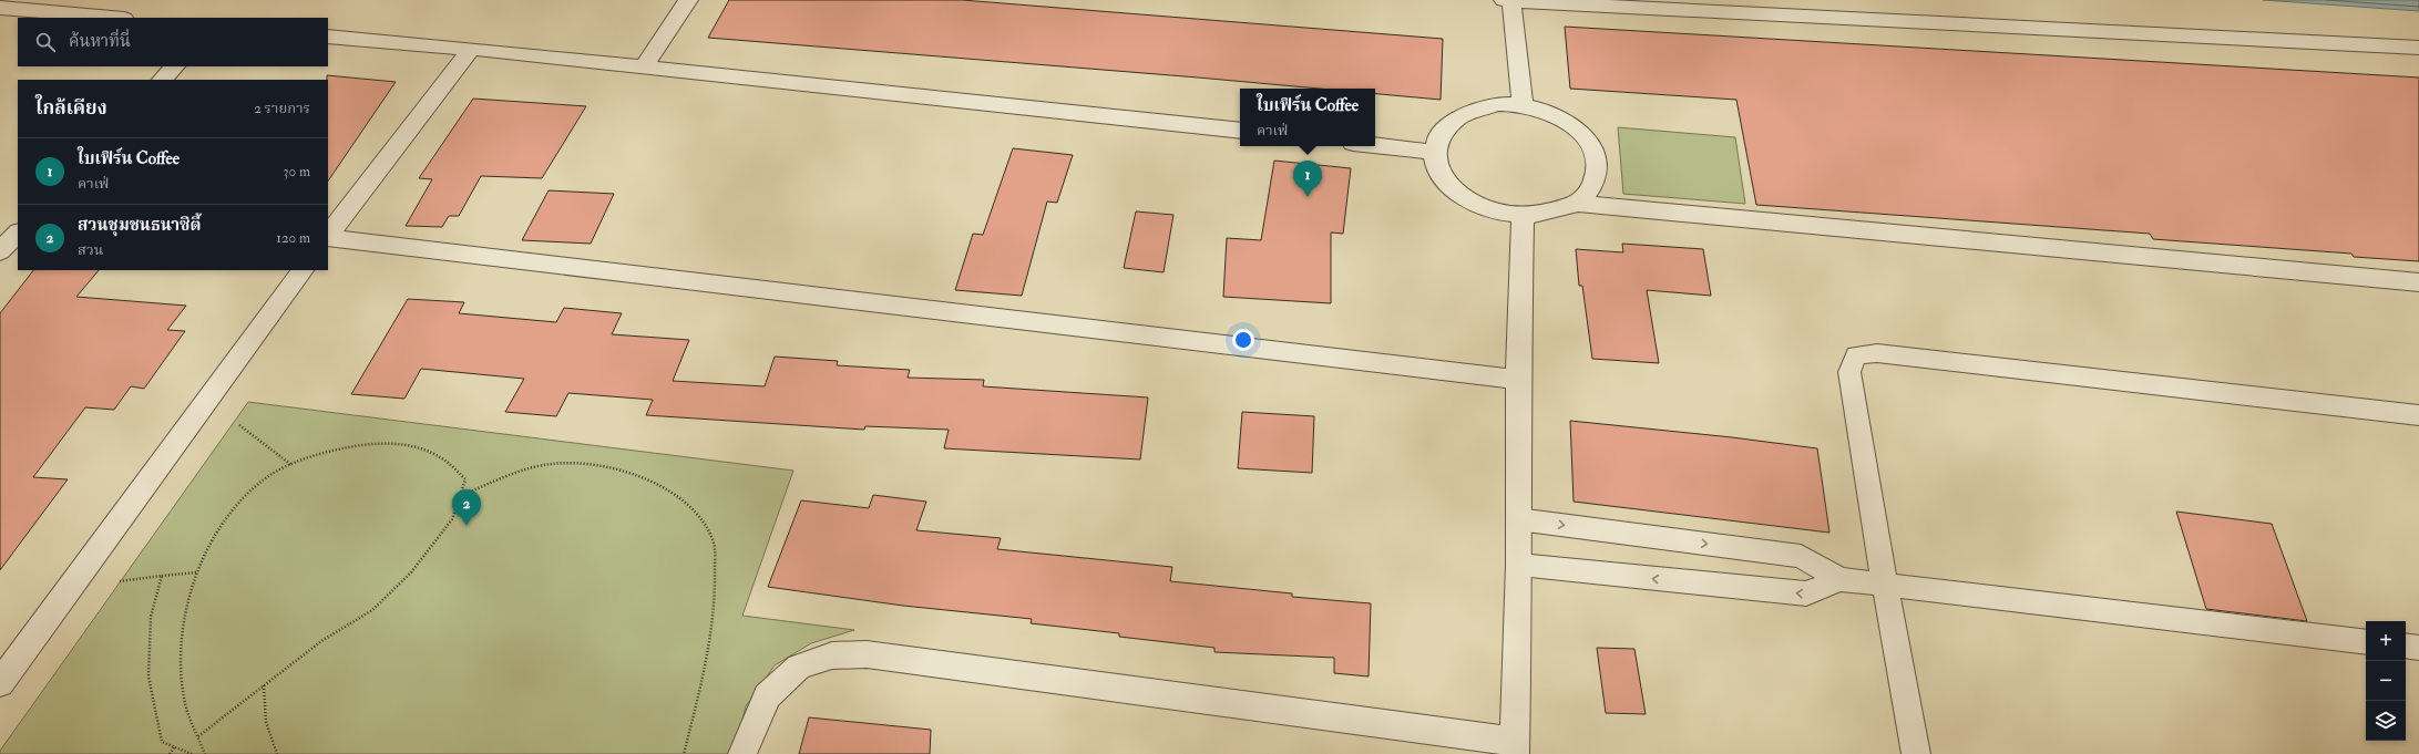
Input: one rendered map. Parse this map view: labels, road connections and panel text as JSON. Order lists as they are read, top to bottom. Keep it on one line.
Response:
{"page":{"search":"ค้นหาที่นี่","heading":["ใกล้เคียง","2 รายการ"],"popup":["ใบเฟิร์น Coffee","คาเฟ่"],"list":[{"mark":"1","name":"ใบเฟิร์น Coffee","note":"คาเฟ่","value":"30 m"},{"mark":"2","name":"สวนชุมชนธนาซิตี้","note":"สวน","value":"120 m"}],"pins":["1","2"],"map_buttons":["+","−"]}}
